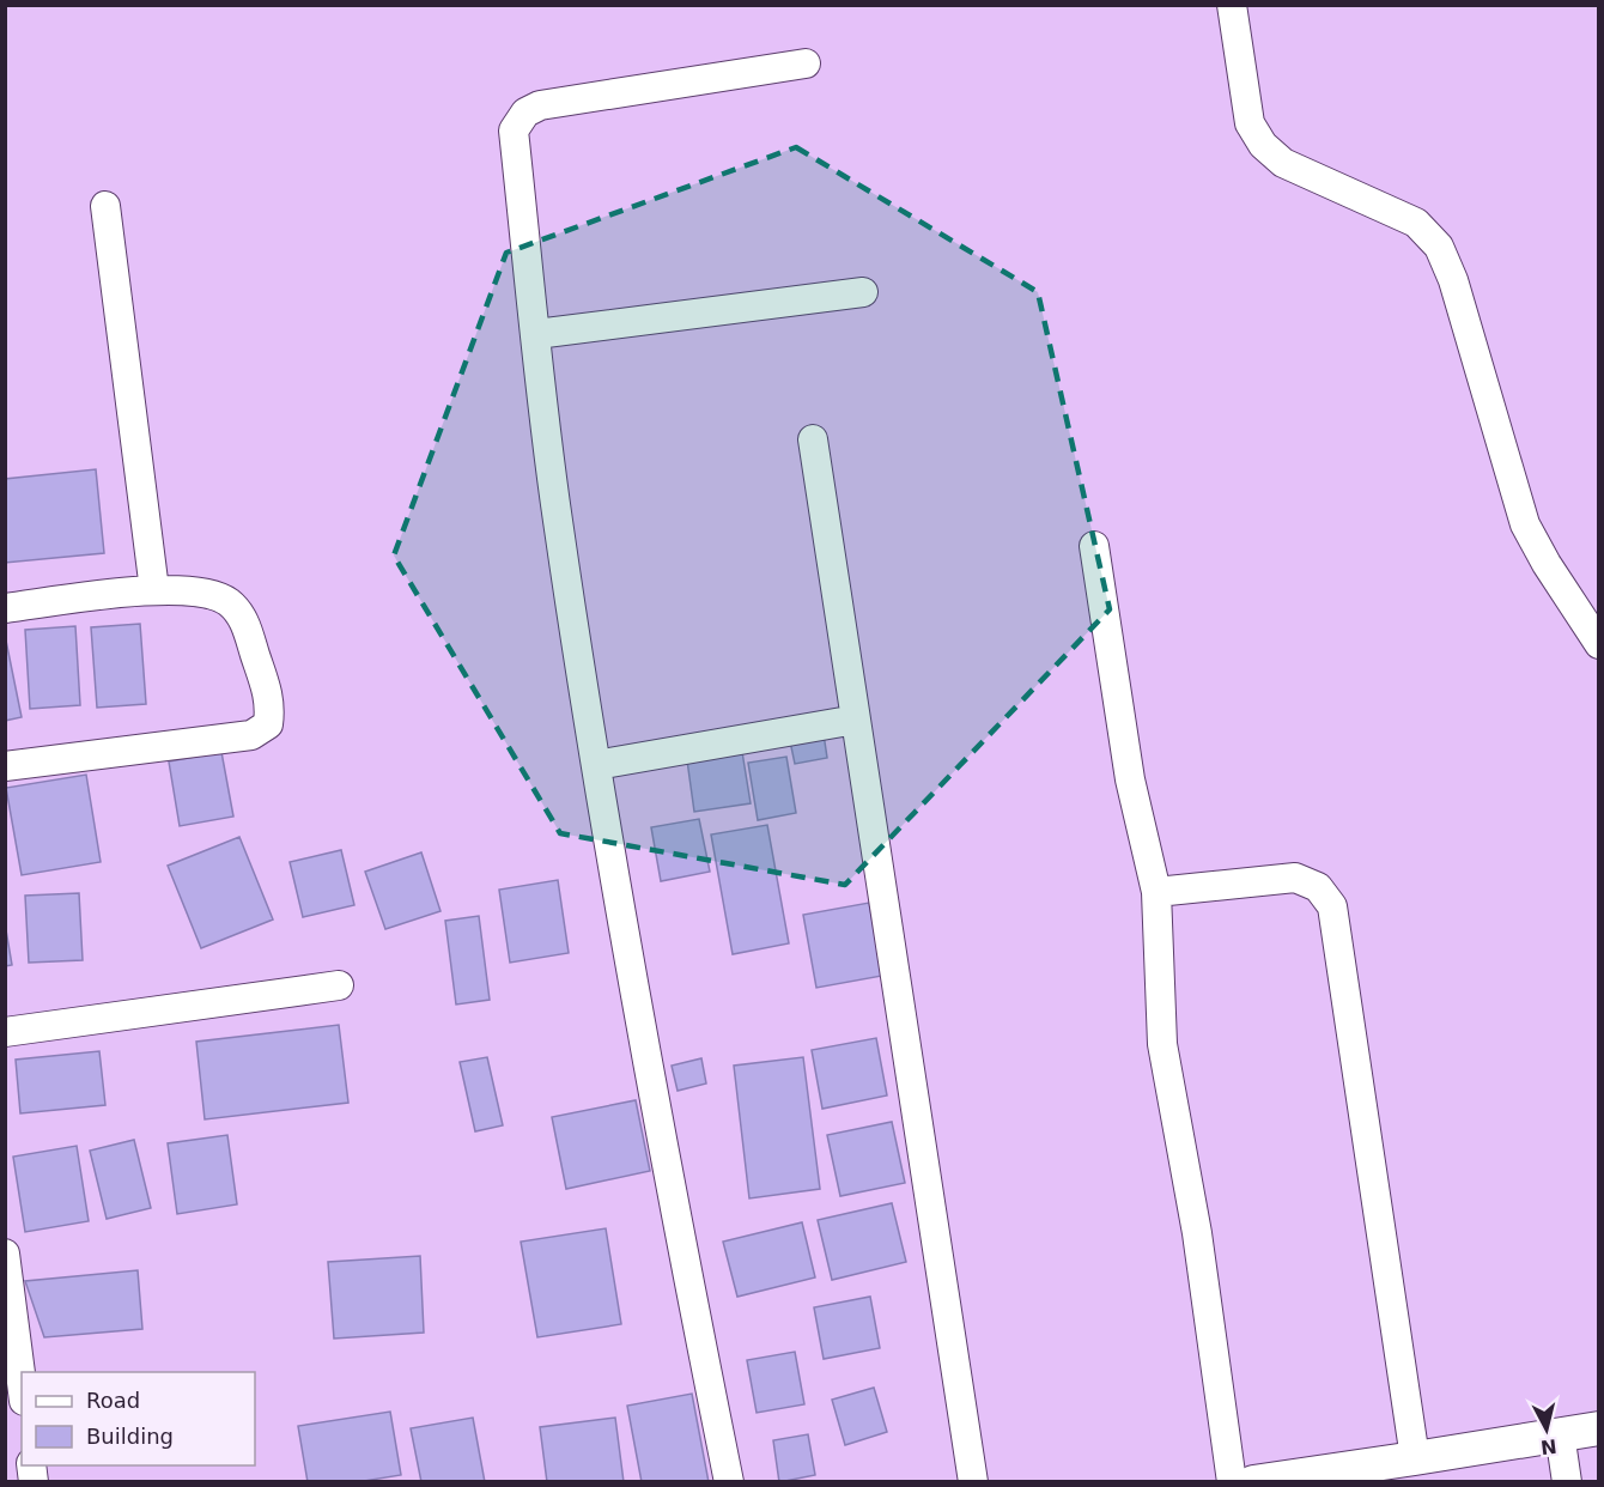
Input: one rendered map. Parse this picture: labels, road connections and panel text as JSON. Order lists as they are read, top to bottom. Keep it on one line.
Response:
{"legend":["Road","Building"],"north":"bottom"}
